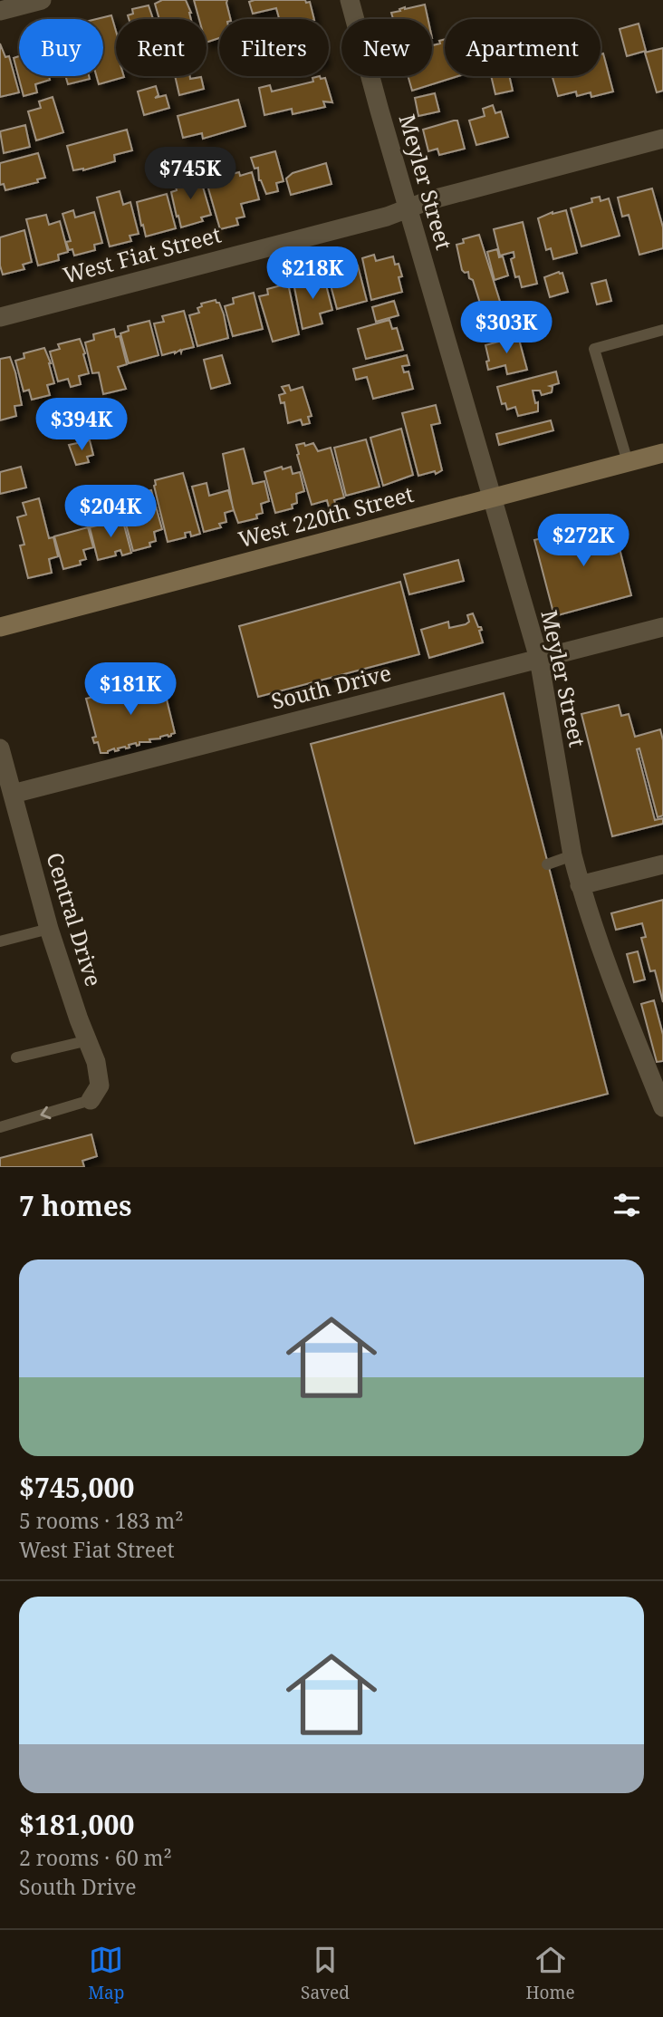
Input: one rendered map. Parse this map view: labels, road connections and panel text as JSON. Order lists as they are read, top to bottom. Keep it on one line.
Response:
{"streets":{"street":["Meyler Street","West Fiat Street","West 220th Street","South Drive","Central Drive"]},"crossings":[["Meyler Street","West Fiat Street"],["Meyler Street","West 220th Street"],["Meyler Street","South Drive"],["South Drive","Central Drive"]],"page":{"chip":["Buy","Rent","Filters","New","Apartment"],"price":["$745K","$218K","$303K","$394K","$204K","$272K","$181K"],"heading":"7 homes","list":[{"name":"$745,000","note":"5 rooms · 183 m² · West Fiat Street"},{"name":"$181,000","note":"2 rooms · 60 m² · South Drive"}],"tabs":["Map","Saved","Home"]}}
